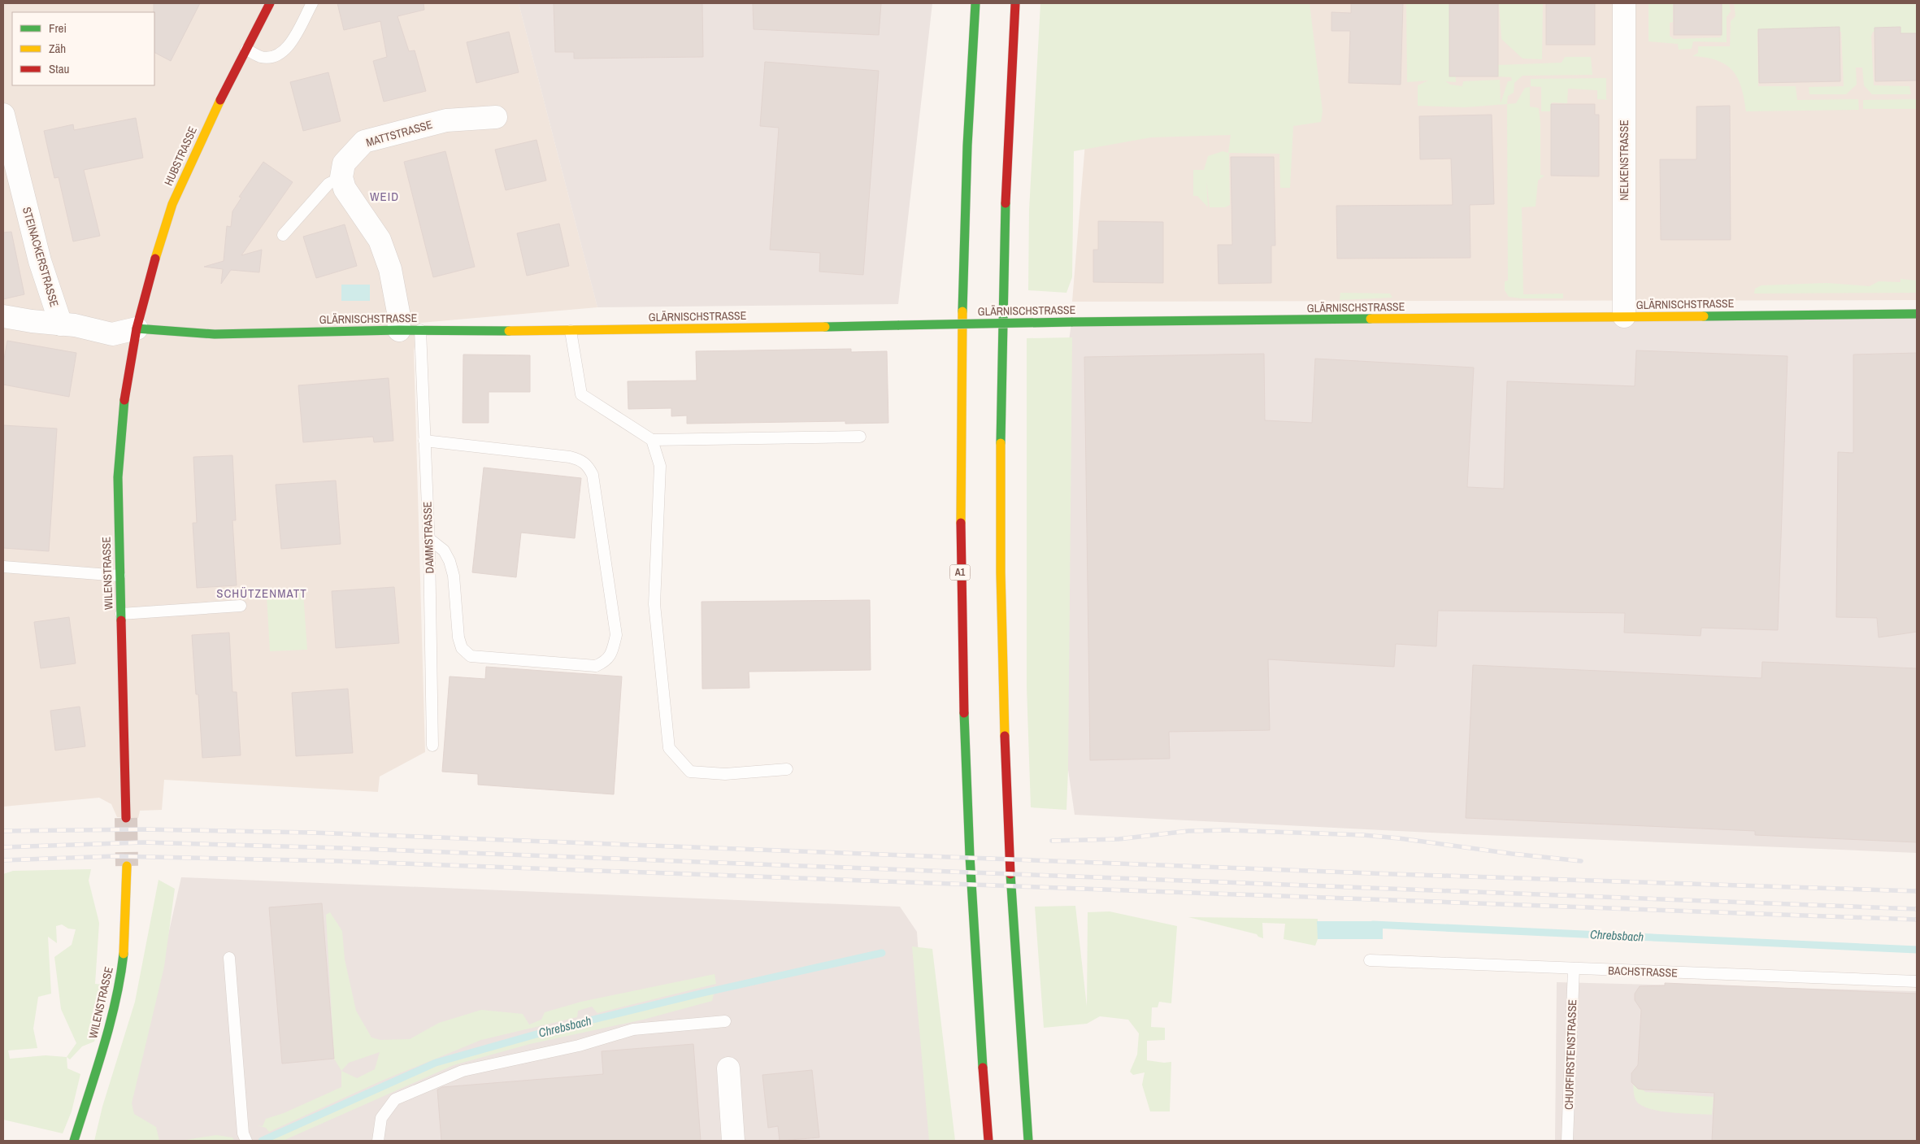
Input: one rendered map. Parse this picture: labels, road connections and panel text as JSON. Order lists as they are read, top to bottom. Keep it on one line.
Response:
{"streets":{"main road":["HUBSTRASSE","GLÄRNISCHSTRASSE","A1","WILENSTRASSE"],"street":["MATTSTRASSE","NELKENSTRASSE","STEINACKERSTRASSE"],"lane":["DAMMSTRASSE","BACHSTRASSE","CHURFIRSTENSTRASSE"]},"crossings":[["HUBSTRASSE","GLÄRNISCHSTRASSE"],["HUBSTRASSE","WILENSTRASSE"],["NELKENSTRASSE","GLÄRNISCHSTRASSE"],["GLÄRNISCHSTRASSE","DAMMSTRASSE"],["GLÄRNISCHSTRASSE","WILENSTRASSE"],["BACHSTRASSE","CHURFIRSTENSTRASSE"]],"districts":["WEID","SCHÜTZENMATT"],"water":["Chrebsbach"],"legend":["Frei","Zäh","Stau"]}
